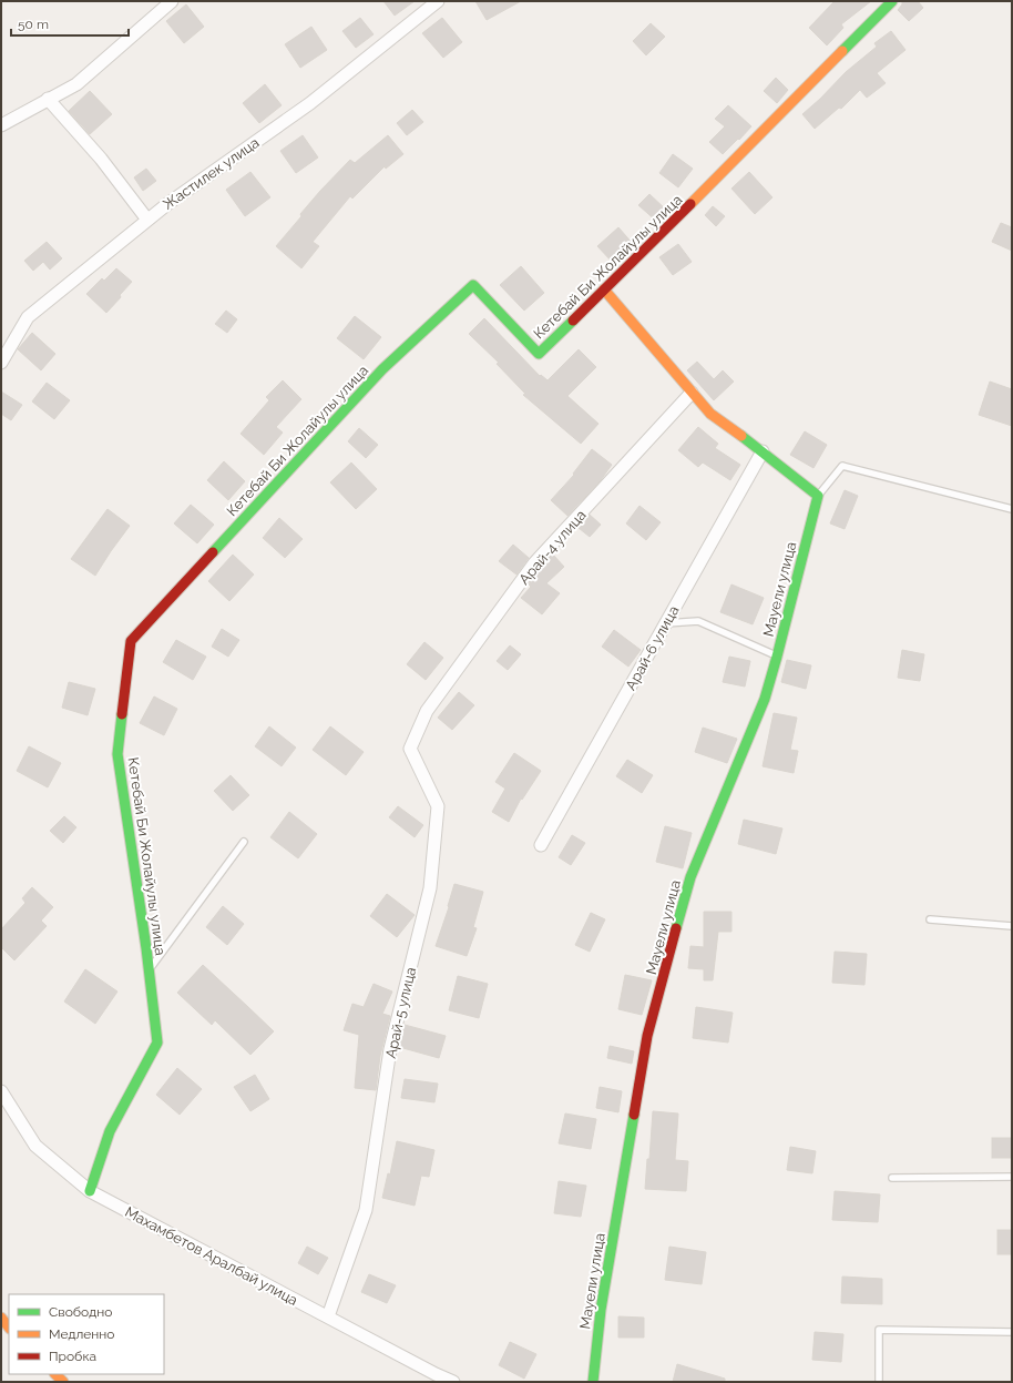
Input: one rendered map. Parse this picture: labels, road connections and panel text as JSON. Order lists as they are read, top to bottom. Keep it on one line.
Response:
{"streets":{"street":["Жастилек улица","Кетебай Би Жолайулы улица","Арай-4 улица","Мауели улица","Арай-6 улица","Арай-5 улица","Махамбетов Аралбай улица"]},"crossings":[["Кетебай Би Жолайулы улица","Махамбетов Аралбай улица"],["Арай-4 улица","Арай-5 улица"],["Арай-5 улица","Махамбетов Аралбай улица"]],"legend":["Свободно","Медленно","Пробка"],"scale_bar":"50 m"}
